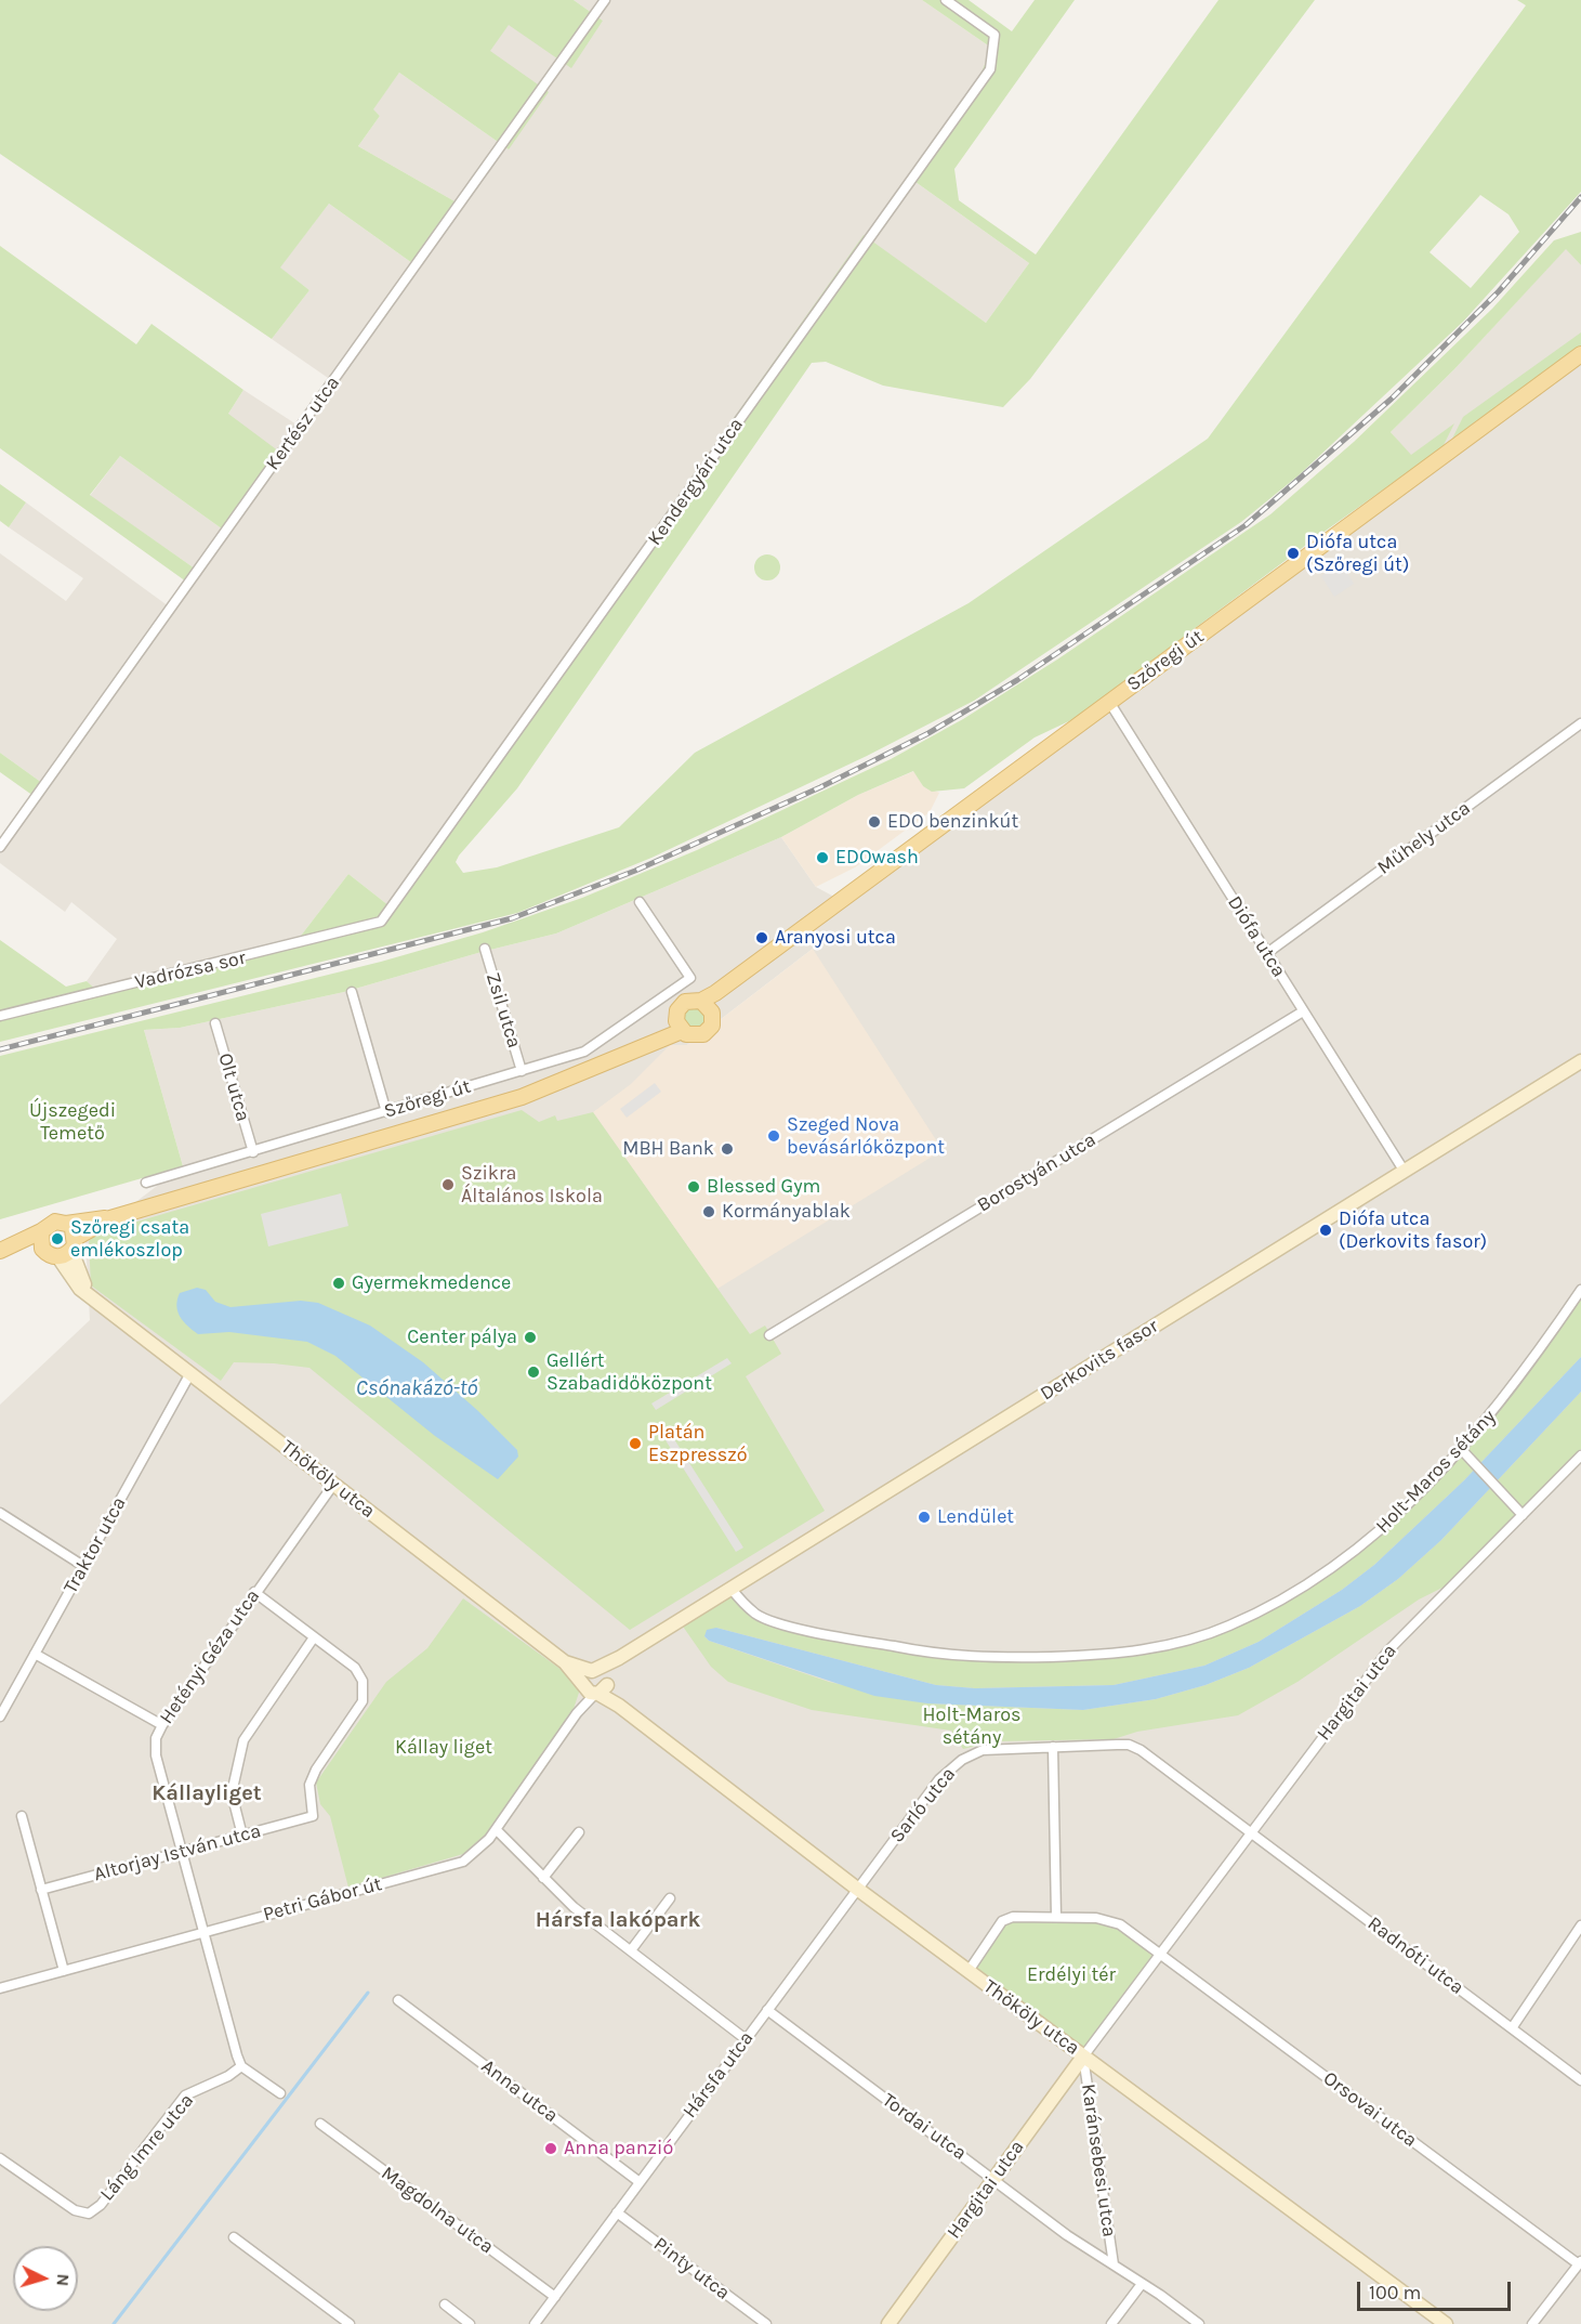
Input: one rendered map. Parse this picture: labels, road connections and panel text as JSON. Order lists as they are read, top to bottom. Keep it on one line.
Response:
{"streets":{"main road":["Szőregi út"],"street":["Kertész utca","Kendergyári utca","Műhely utca","Diófa utca","Vadrózsa sor","Zsil utca","Olt utca","Borostyán utca","Derkovits fasor","Holt-Maros sétány","Thököly utca","Traktor utca","Hetényi Géza utca","Hargitai utca","Sarló utca","Altorjay István utca","Petri Gábor út","Radnóti utca","Hársfa utca","Anna utca","Orsovai utca","Tordai utca","Láng Imre utca","Karánsebesi utca","Magdolna utca","Pinty utca"]},"crossings":[["Kendergyári utca","Vadrózsa sor"],["Szőregi út","Diófa utca"],["Szőregi út","Zsil utca"],["Szőregi út","Olt utca"],["Szőregi út","Thököly utca"],["Műhely utca","Diófa utca"],["Diófa utca","Borostyán utca"],["Diófa utca","Derkovits fasor"],["Derkovits fasor","Holt-Maros sétány"],["Thököly utca","Traktor utca"],["Thököly utca","Hetényi Géza utca"],["Thököly utca","Hargitai utca"],["Thököly utca","Sarló utca"],["Thököly utca","Petri Gábor út"],["Thököly utca","Hársfa utca"],["Thököly utca","Karánsebesi utca"],["Hetényi Géza utca","Altorjay István utca"],["Hetényi Géza utca","Petri Gábor út"],["Hetényi Géza utca","Láng Imre utca"],["Hargitai utca","Sarló utca"],["Hargitai utca","Radnóti utca"],["Hargitai utca","Orsovai utca"],["Hargitai utca","Tordai utca"],["Hargitai utca","Karánsebesi utca"],["Sarló utca","Radnóti utca"],["Sarló utca","Hársfa utca"],["Hársfa utca","Anna utca"],["Hársfa utca","Tordai utca"],["Hársfa utca","Magdolna utca"],["Hársfa utca","Pinty utca"],["Tordai utca","Karánsebesi utca"]],"districts":["Kállayliget","Hársfa lakópark"],"water":["Csónakázó-tó"],"parks":["Újszegedi Temető","Holt-Maros sétány","Kállay liget","Erdélyi tér"],"places":["Diófa utca (Szőregi út)","EDO benzinkút","EDOwash","Aranyosi utca","Szeged Nova bevásárlóközpont","MBH Bank","Szikra Általános Iskola","Blessed Gym","Kormányablak","Diófa utca (Derkovits fasor)","Szőregi csata emlékoszlop","Gyermekmedence","Center pálya","Gellért Szabadidőközpont","Platán Eszpresszó","Lendület","Anna panzió"],"scale_bar":"100 m","north":"right"}
